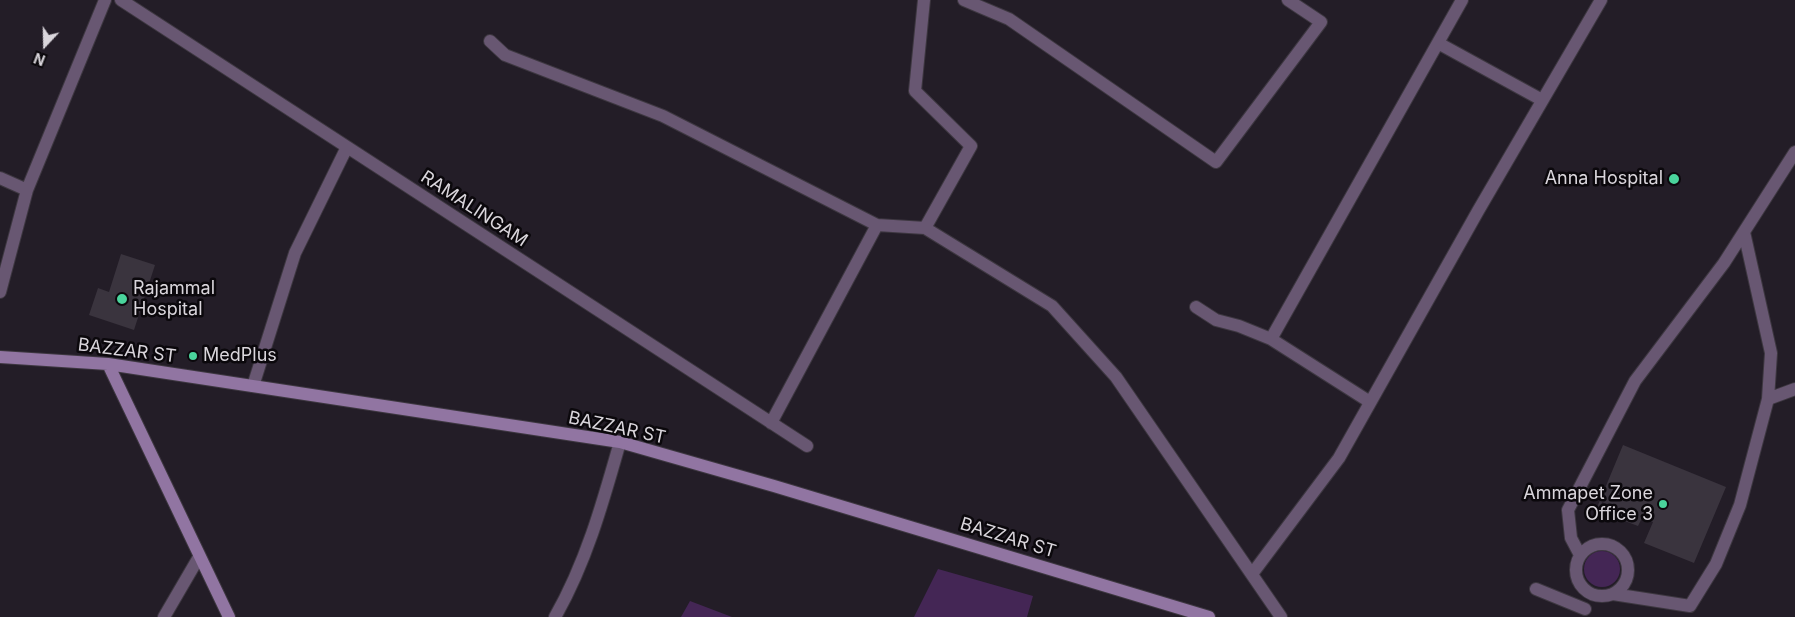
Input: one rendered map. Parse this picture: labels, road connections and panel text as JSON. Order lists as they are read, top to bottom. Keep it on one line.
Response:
{"streets":{"main road":["BAZZAR ST"],"street":["RAMALINGAM"]},"places":["Anna Hospital","Rajammal Hospital","MedPlus","Ammapet Zone Office 3"],"north":"bottom"}
